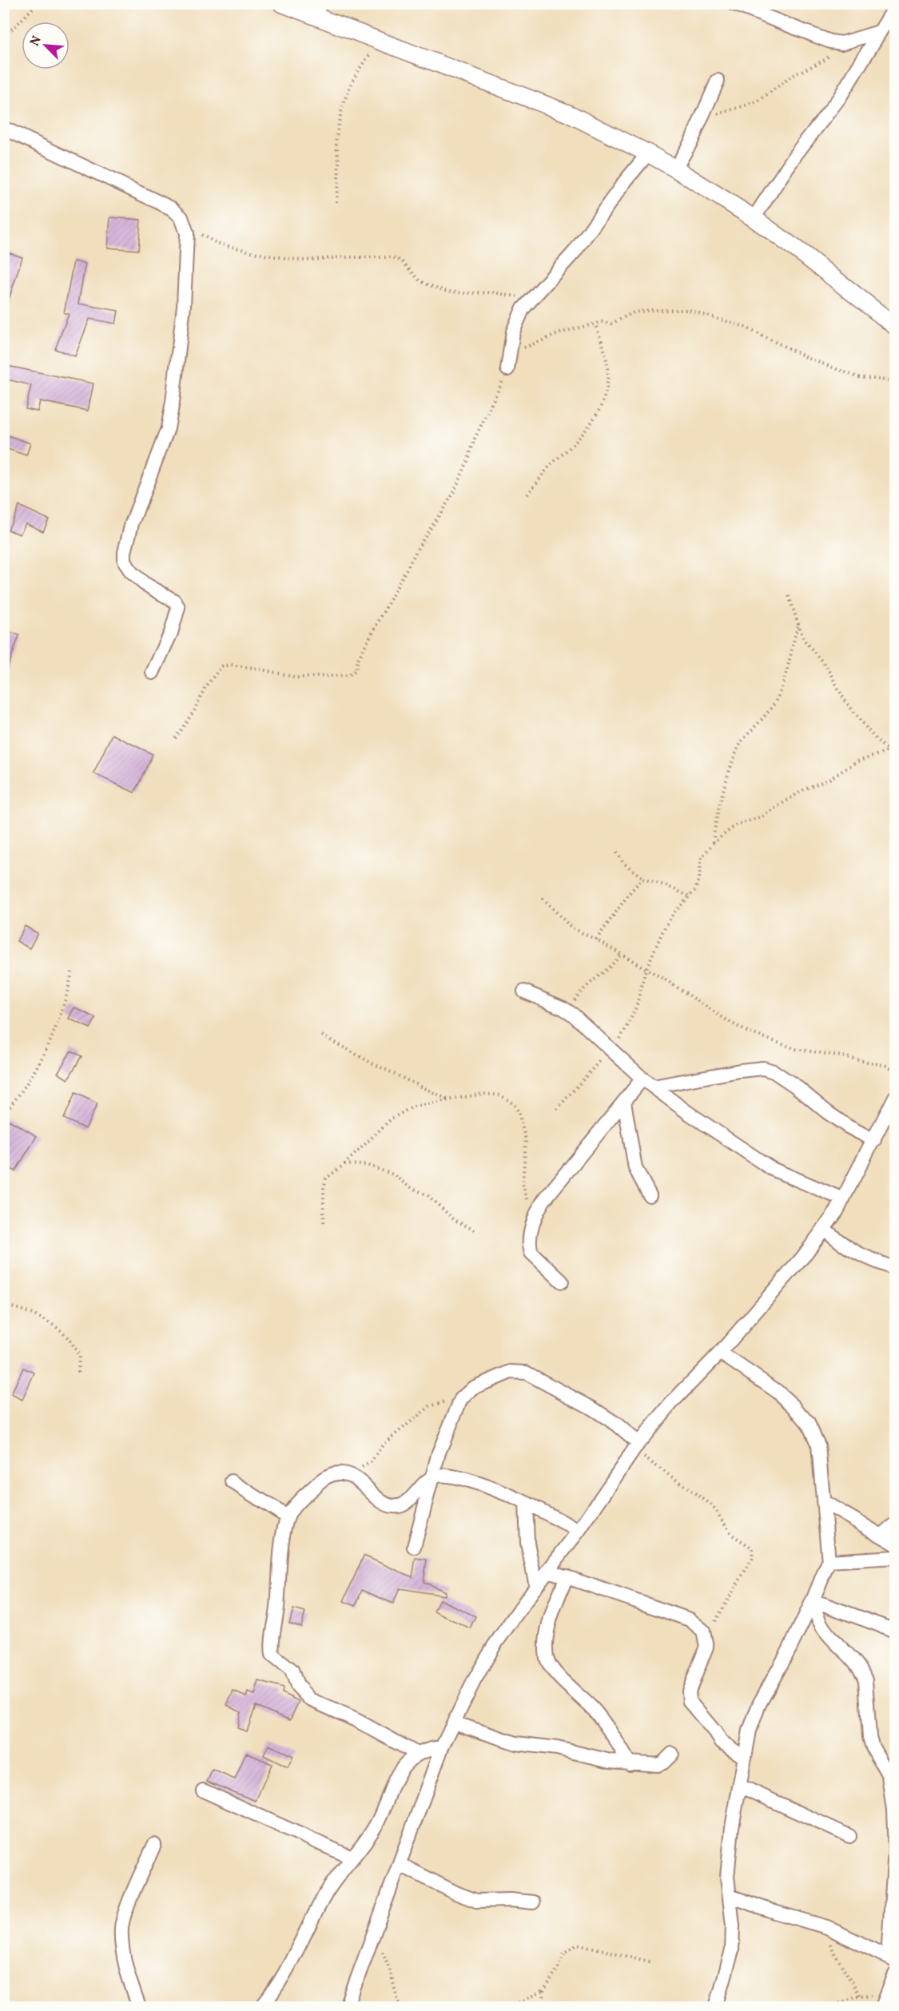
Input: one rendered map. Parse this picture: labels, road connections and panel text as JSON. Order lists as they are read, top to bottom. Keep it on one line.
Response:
{"north":"top left"}
